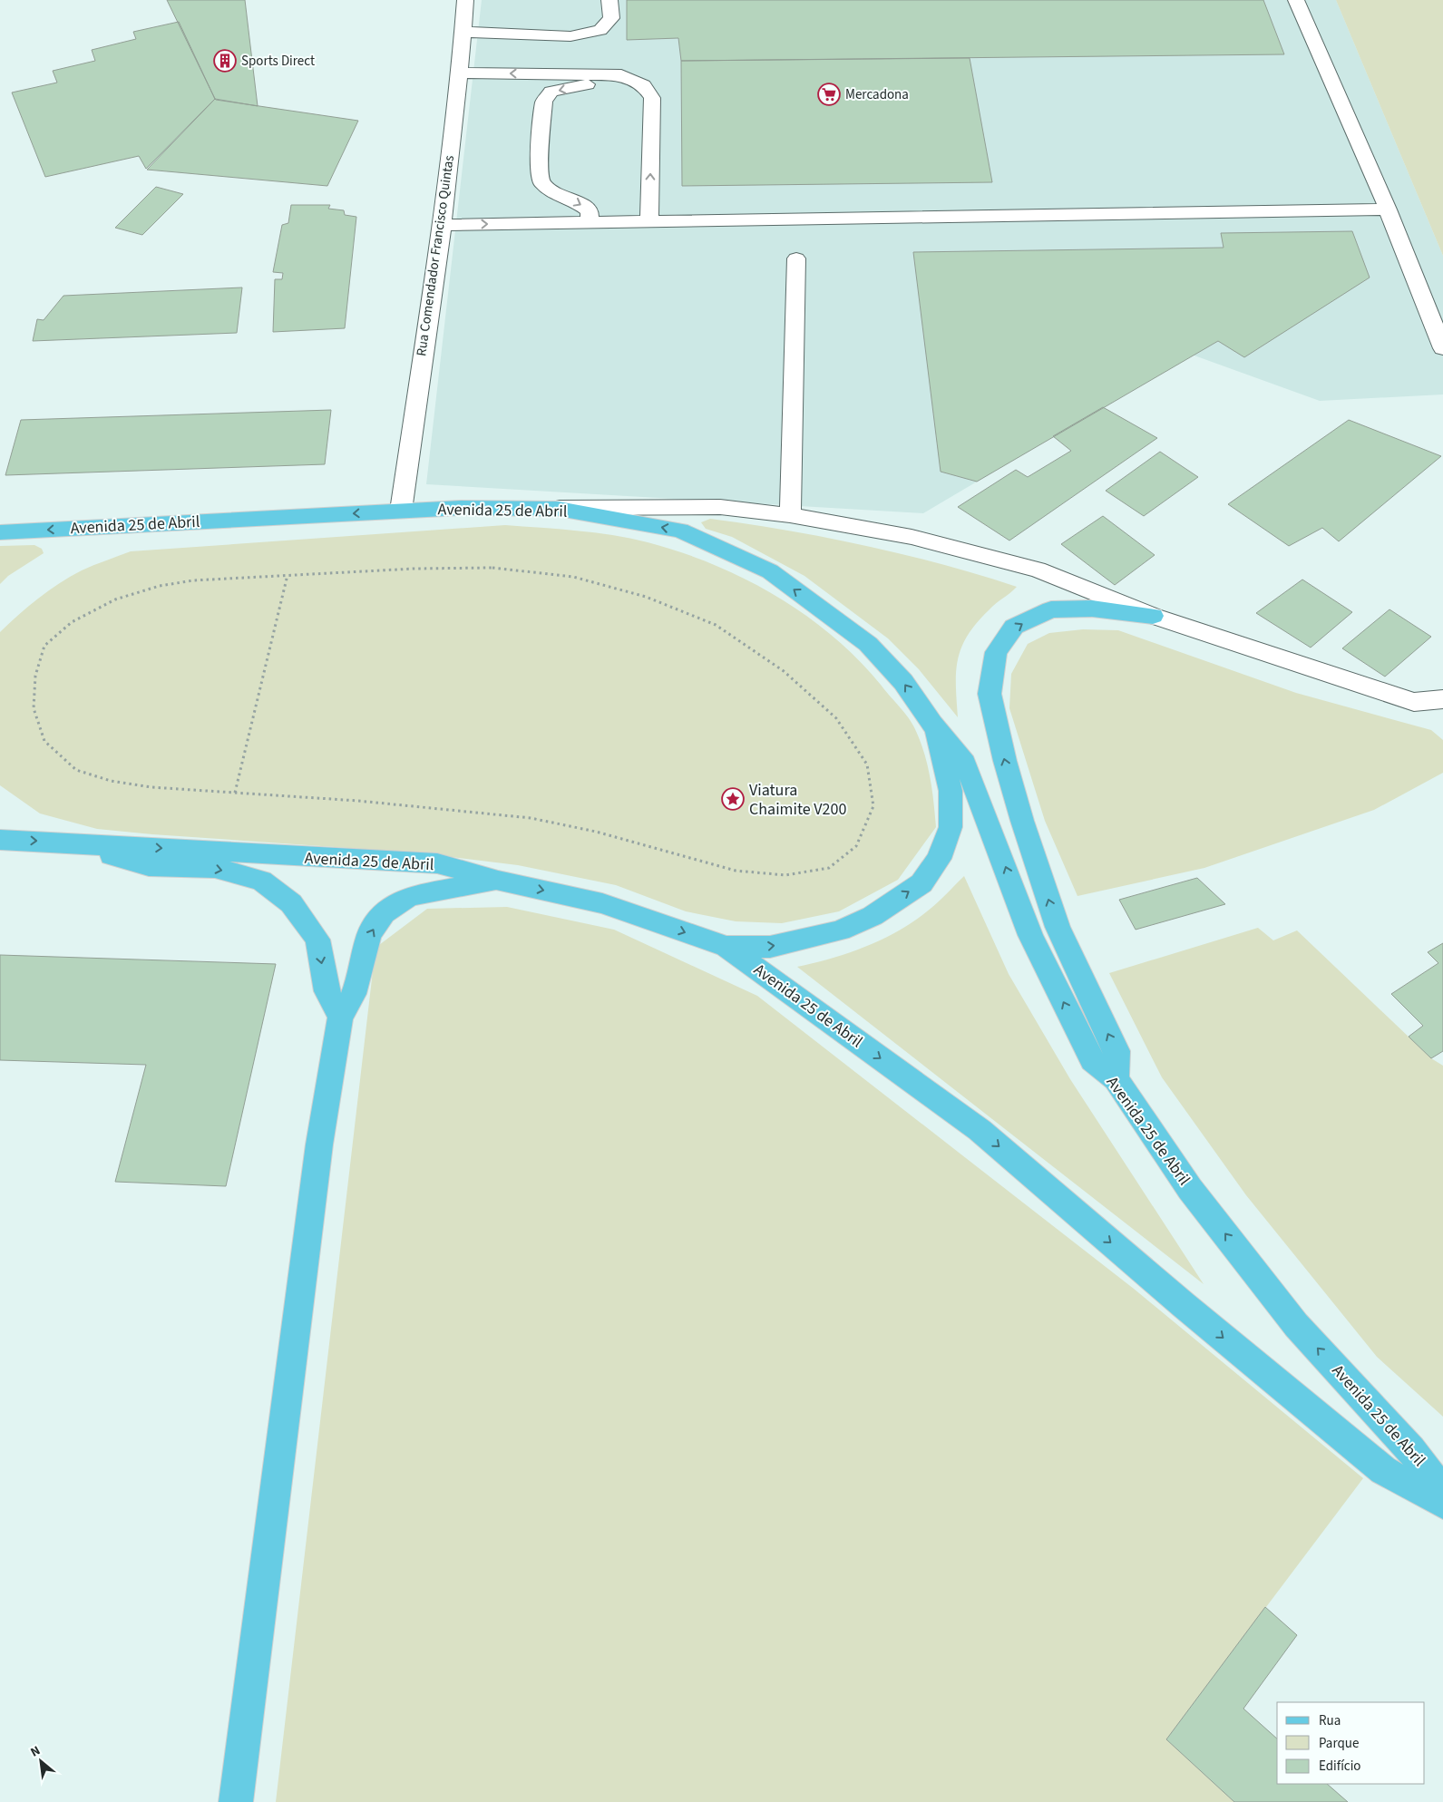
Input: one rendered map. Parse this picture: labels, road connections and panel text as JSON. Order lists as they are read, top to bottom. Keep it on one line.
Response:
{"streets":{"main road":["Avenida 25 de Abril"],"street":["Rua Comendador Francisco Quintas"]},"crossings":[["Rua Comendador Francisco Quintas","Avenida 25 de Abril"]],"places":{"building":["Sports Direct"],"supermarket":["Mercadona"],"place":["Viatura Chaimite V200"]},"legend":["Rua","Parque","Edifício"],"north":"top left"}
